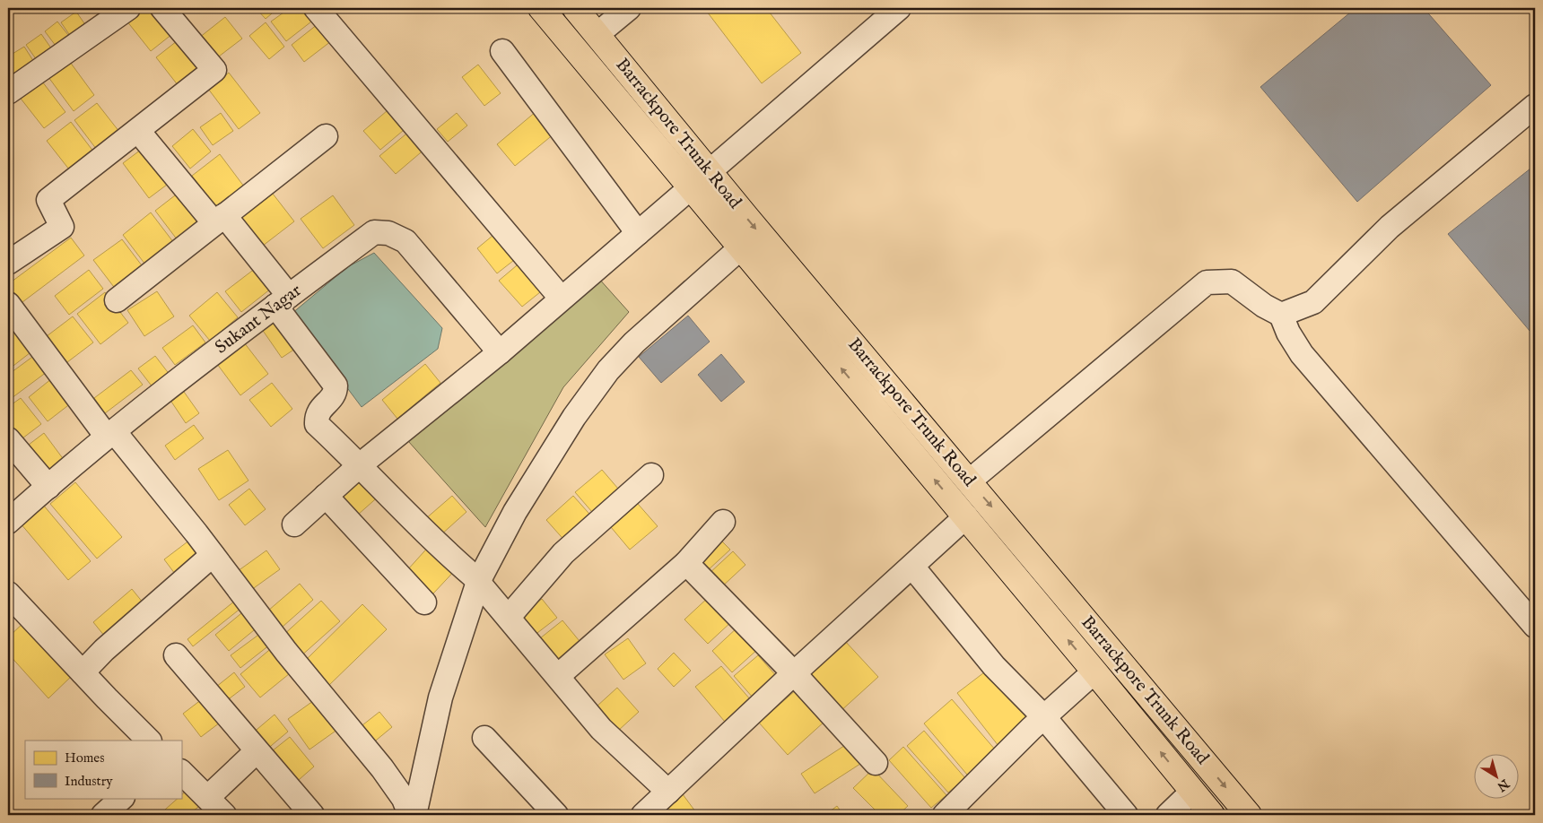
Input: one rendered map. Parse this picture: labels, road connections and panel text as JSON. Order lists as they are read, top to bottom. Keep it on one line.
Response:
{"streets":{"main road":["Barrackpore Trunk Road"],"street":["Sukant Nagar"]},"legend":["Homes","Industry"],"north":"bottom right"}
